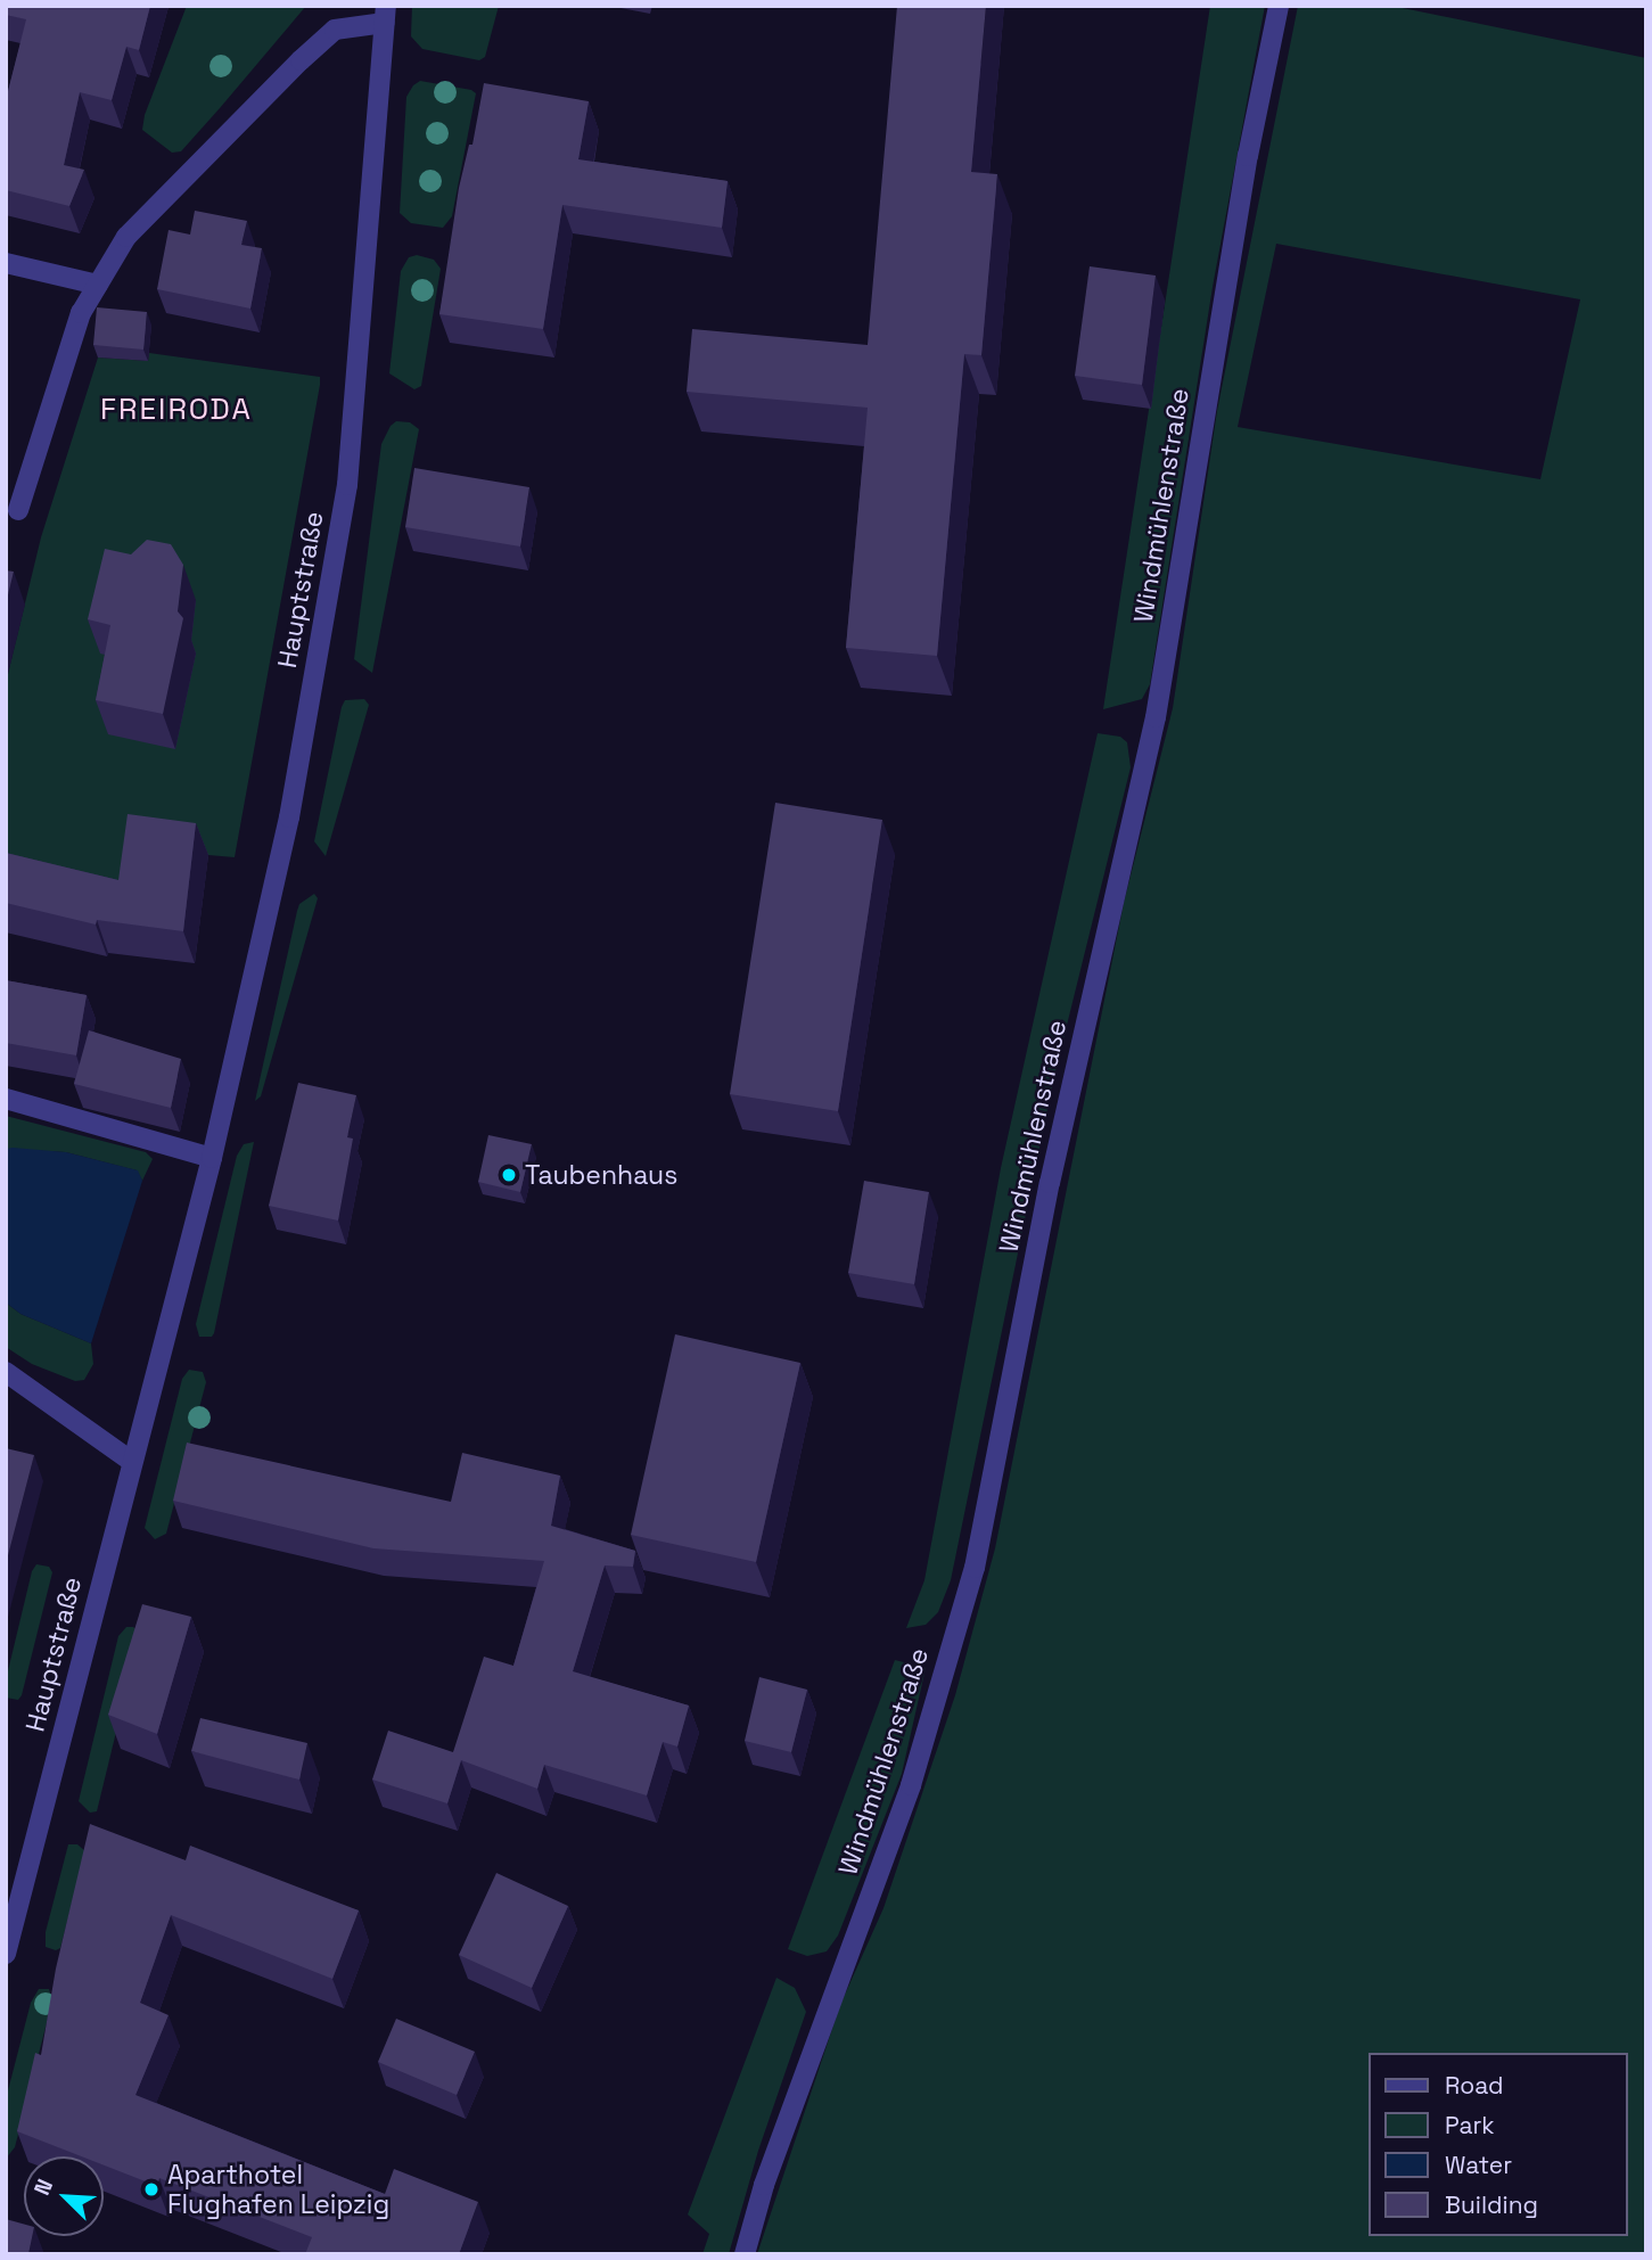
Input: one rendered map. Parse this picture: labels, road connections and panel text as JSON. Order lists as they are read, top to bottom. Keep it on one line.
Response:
{"streets":{"street":["Windmühlenstraße","Hauptstraße"]},"districts":["FREIRODA"],"places":["Taubenhaus","Aparthotel Flughafen Leipzig"],"legend":["Road","Park","Water","Building"],"north":"top left"}
